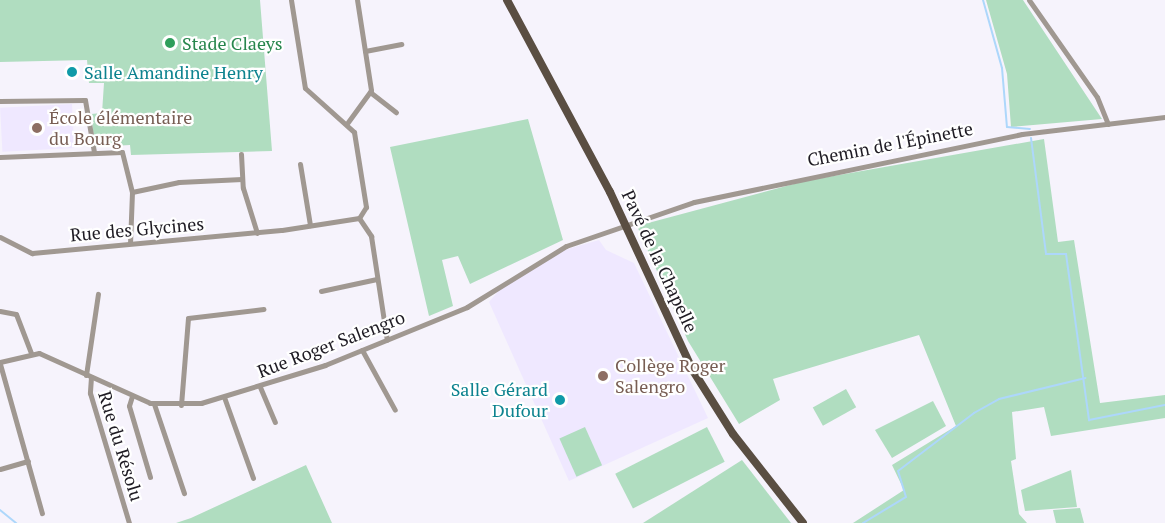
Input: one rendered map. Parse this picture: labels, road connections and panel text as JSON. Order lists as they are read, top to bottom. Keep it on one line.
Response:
{"streets":{"main road":["Pavé de la Chapelle"],"street":["Chemin de l'Épinette","Rue des Glycines","Rue Roger Salengro","Rue du Résolu"]},"crossings":[["Chemin de l'Épinette","Pavé de la Chapelle"],["Chemin de l'Épinette","Rue Roger Salengro"],["Pavé de la Chapelle","Rue Roger Salengro"],["Rue Roger Salengro","Rue du Résolu"]],"places":["Stade Claeys","Salle Amandine Henry","École élémentaire du Bourg","Collège Roger Salengro","Salle Gérard Dufour"]}
